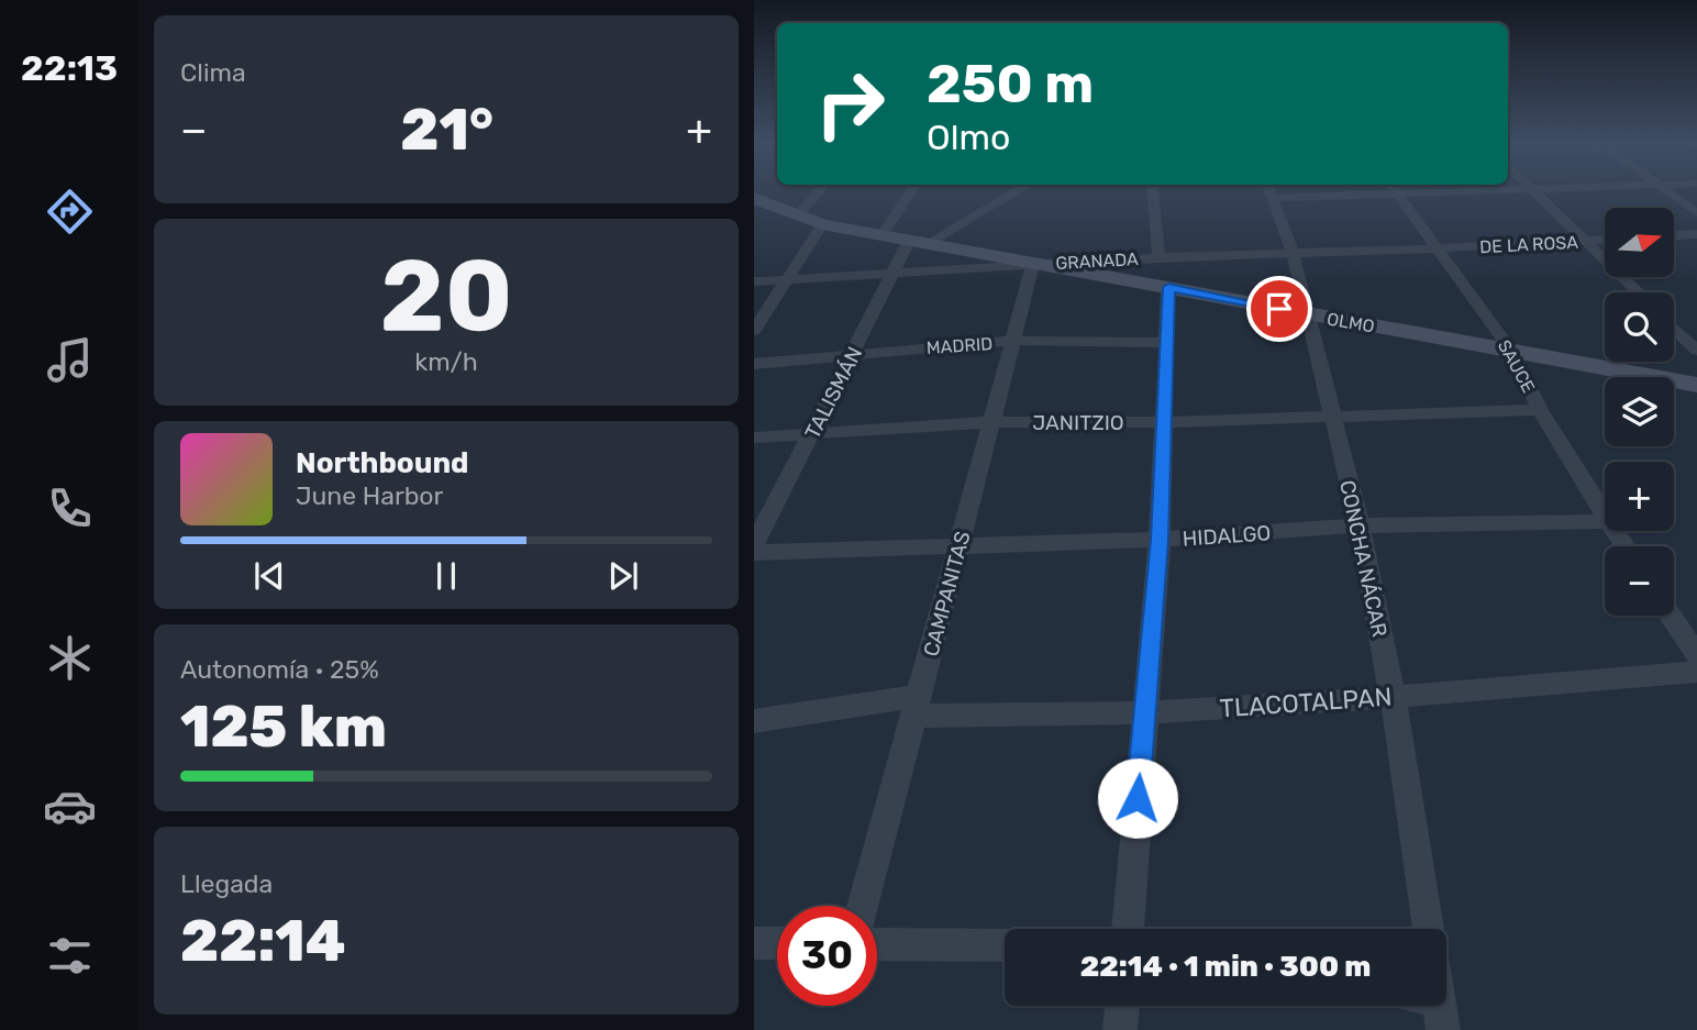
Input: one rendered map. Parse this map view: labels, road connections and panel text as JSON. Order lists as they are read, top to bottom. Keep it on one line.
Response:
{"streets":{"main road":["OLMO"],"street":["DE LA ROSA","GRANADA","MADRID","SAUCE","TALISMÁN","JANITZIO","HIDALGO","CONCHA NÁCAR","CAMPANITAS","TLACOTALPAN"]},"crossings":[["DE LA ROSA","GRANADA"],["DE LA ROSA","SAUCE"],["GRANADA","OLMO"],["GRANADA","SAUCE"],["GRANADA","TALISMÁN"],["GRANADA","CONCHA NÁCAR"],["GRANADA","CAMPANITAS"],["OLMO","SAUCE"],["OLMO","TALISMÁN"],["OLMO","CONCHA NÁCAR"],["OLMO","CAMPANITAS"],["MADRID","TALISMÁN"],["MADRID","CAMPANITAS"],["SAUCE","JANITZIO"],["TALISMÁN","JANITZIO"],["JANITZIO","CONCHA NÁCAR"],["JANITZIO","CAMPANITAS"],["HIDALGO","CONCHA NÁCAR"],["HIDALGO","CAMPANITAS"],["CONCHA NÁCAR","TLACOTALPAN"],["CAMPANITAS","TLACOTALPAN"]],"north":"right","page":{"tabs":"22:13","tile":["Clima",["20","km/h"],["Autonomía · 25%","125 km"],["Llegada","22:14"]],"turn":["250 m","Olmo"],"heat":["−","21°","+"],"map_buttons":["+","−"],"song":["Northbound","June Harbor"],"limit":"30","trip":"22:14 · 1 min · 300 m"}}
